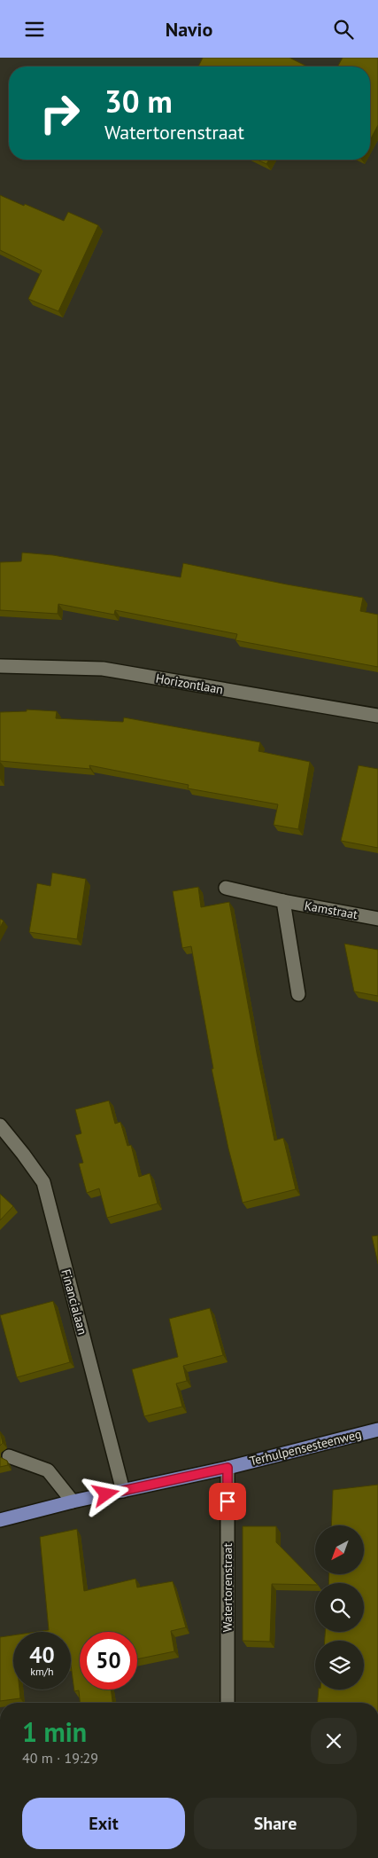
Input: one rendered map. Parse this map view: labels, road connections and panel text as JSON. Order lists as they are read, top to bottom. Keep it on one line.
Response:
{"streets":{"main road":["Terhulpensesteenweg"],"street":["Horizontlaan","Kamstraat","Financialaan","Watertorenstraat"]},"crossings":[["Financialaan","Terhulpensesteenweg"],["Terhulpensesteenweg","Watertorenstraat"]],"north":"bottom left","page":{"header":"Navio","turn":["30 m","Watertorenstraat"],"speed":"40 km/h","limit":"50","heading":["1 min","40 m · 19:29"],"buttons":["Exit","Share"]}}
